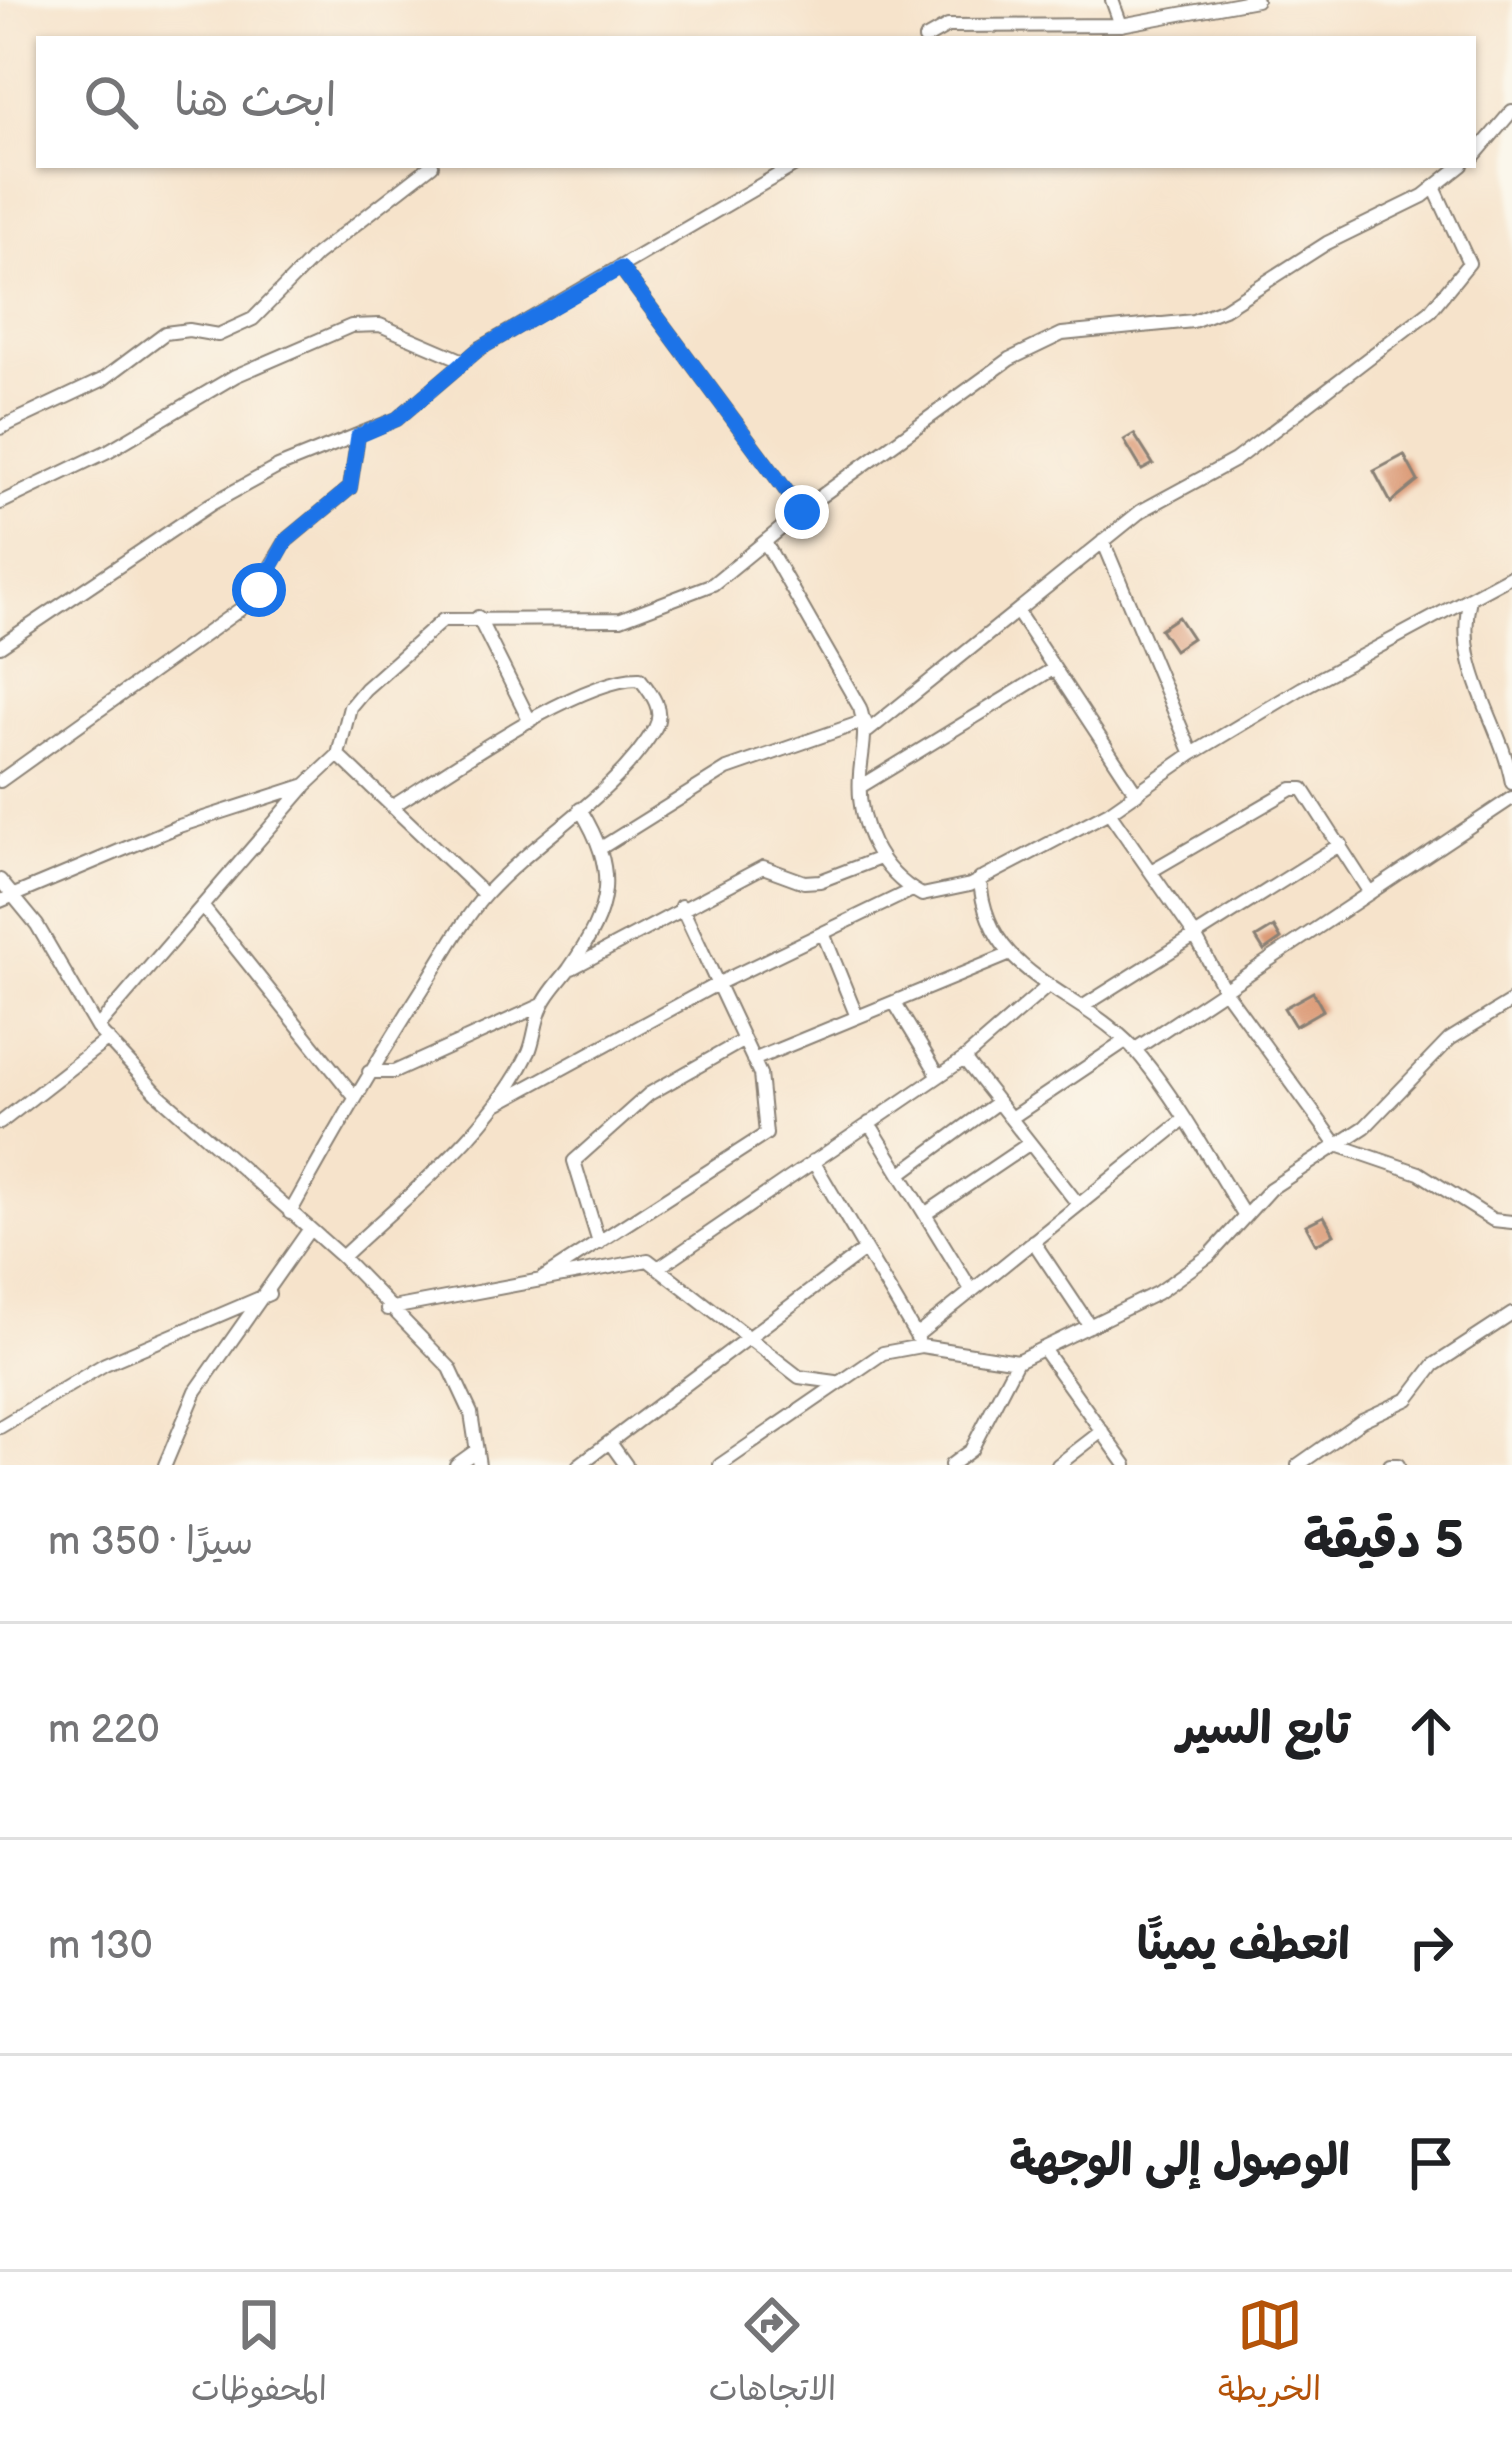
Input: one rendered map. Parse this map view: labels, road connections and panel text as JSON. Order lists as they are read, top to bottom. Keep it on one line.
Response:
{"page":{"search":"ابحث هنا","heading":["5 دقيقة","سيرًا · 350 m"],"list":[["تابع السير","220 m"],["انعطف يمينًا","130 m"],"الوصول إلى الوجهة"],"nav":["الخريطة","الاتجاهات","المحفوظات"]}}
